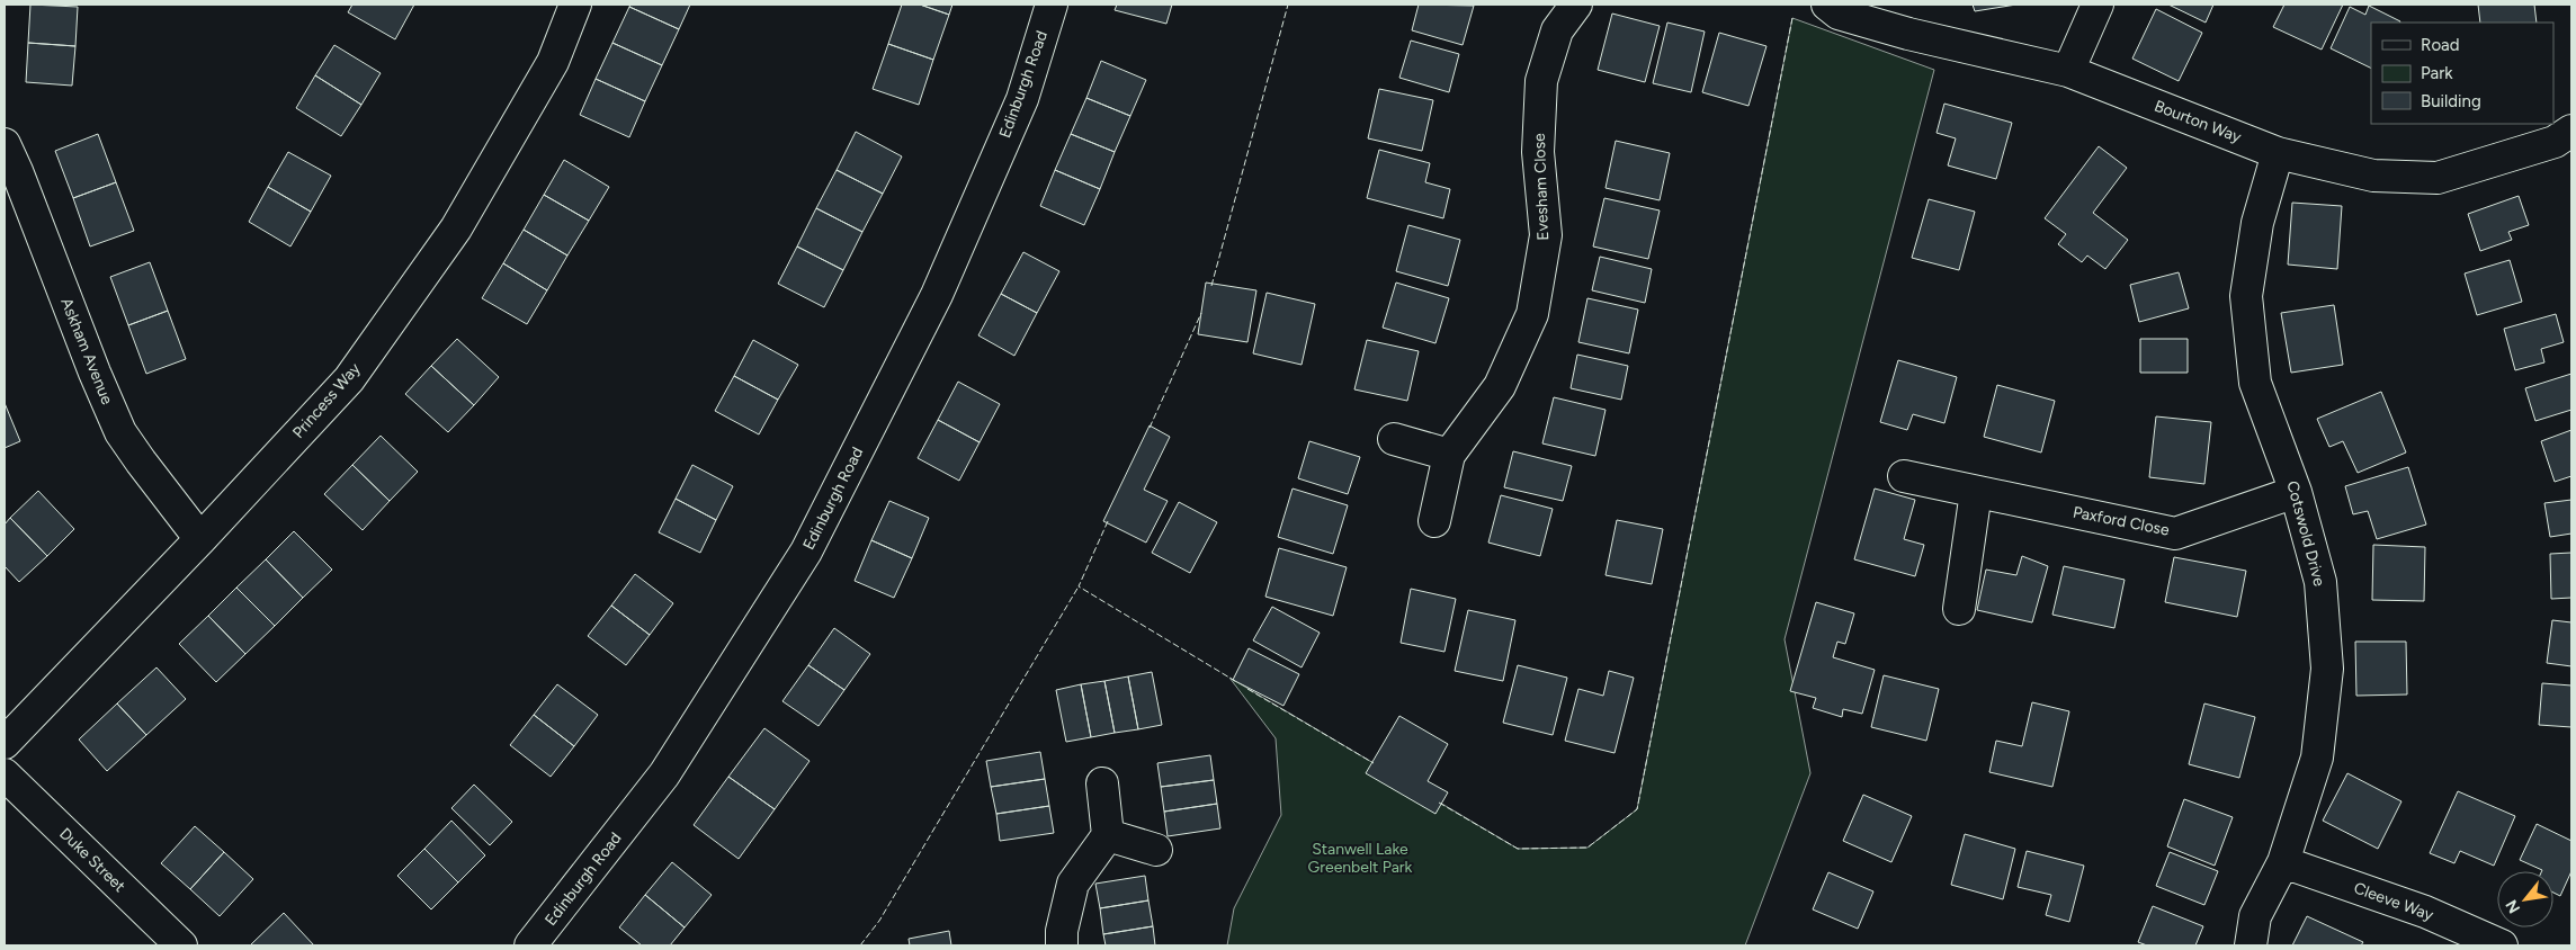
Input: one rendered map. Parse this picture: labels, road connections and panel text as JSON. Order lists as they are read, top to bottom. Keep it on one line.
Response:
{"streets":{"street":["Edinburgh Road","Bourton Way","Evesham Close","Askham Avenue","Princess Way","Paxford Close","Cotswold Drive","Duke Street","Cleeve Way"]},"crossings":[["Bourton Way","Cotswold Drive"],["Askham Avenue","Princess Way"],["Paxford Close","Cotswold Drive"],["Cotswold Drive","Cleeve Way"]],"parks":["Stanwell Lake Greenbelt Park"],"legend":["Road","Park","Building"],"north":"bottom left"}
